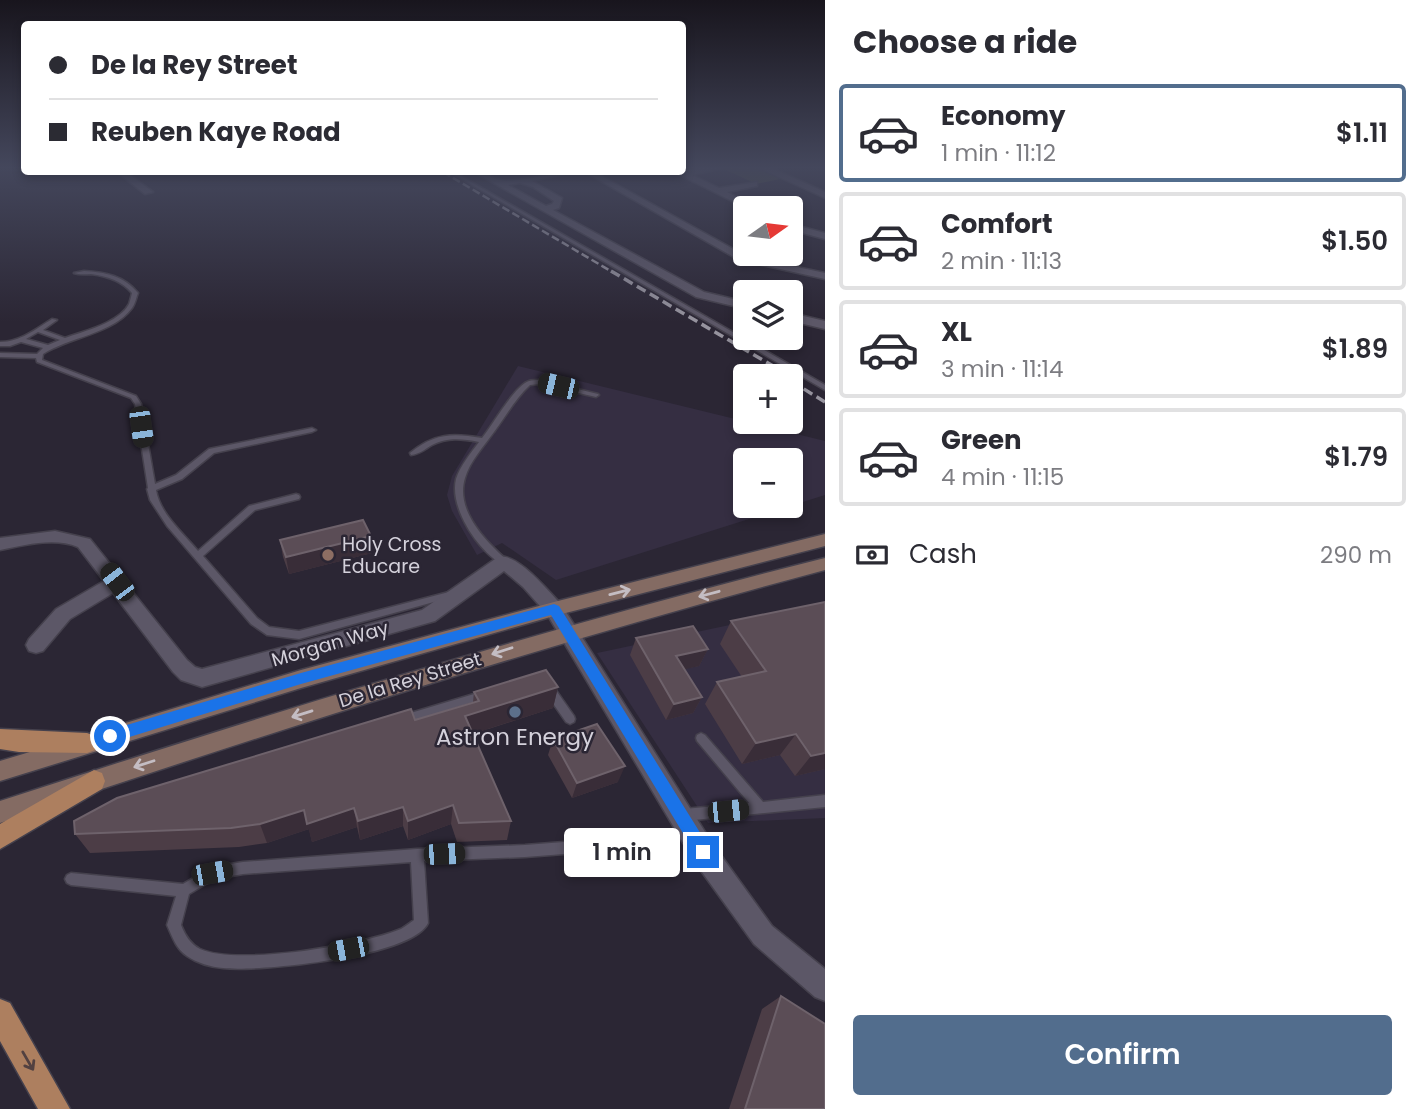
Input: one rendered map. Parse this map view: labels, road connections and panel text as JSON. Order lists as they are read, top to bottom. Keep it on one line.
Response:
{"streets":{"main road":["De la Rey Street"],"street":["Morgan Way"]},"places":["Holy Cross Educare","Astron Energy"],"north":"right","page":{"heading":"Choose a ride","banner":["De la Rey Street","Reuben Kaye Road"],"list":[{"name":"Economy","note":"1 min · 11:12","value":"$1.11"},{"name":"Comfort","note":"2 min · 11:13","value":"$1.50"},{"name":"XL","note":"3 min · 11:14","value":"$1.89"},{"name":"Green","note":"4 min · 11:15","value":"$1.79"}],"map_buttons":["+","−"],"pay":["Cash","290 m"],"bubble":"1 min","buttons":"Confirm"}}
